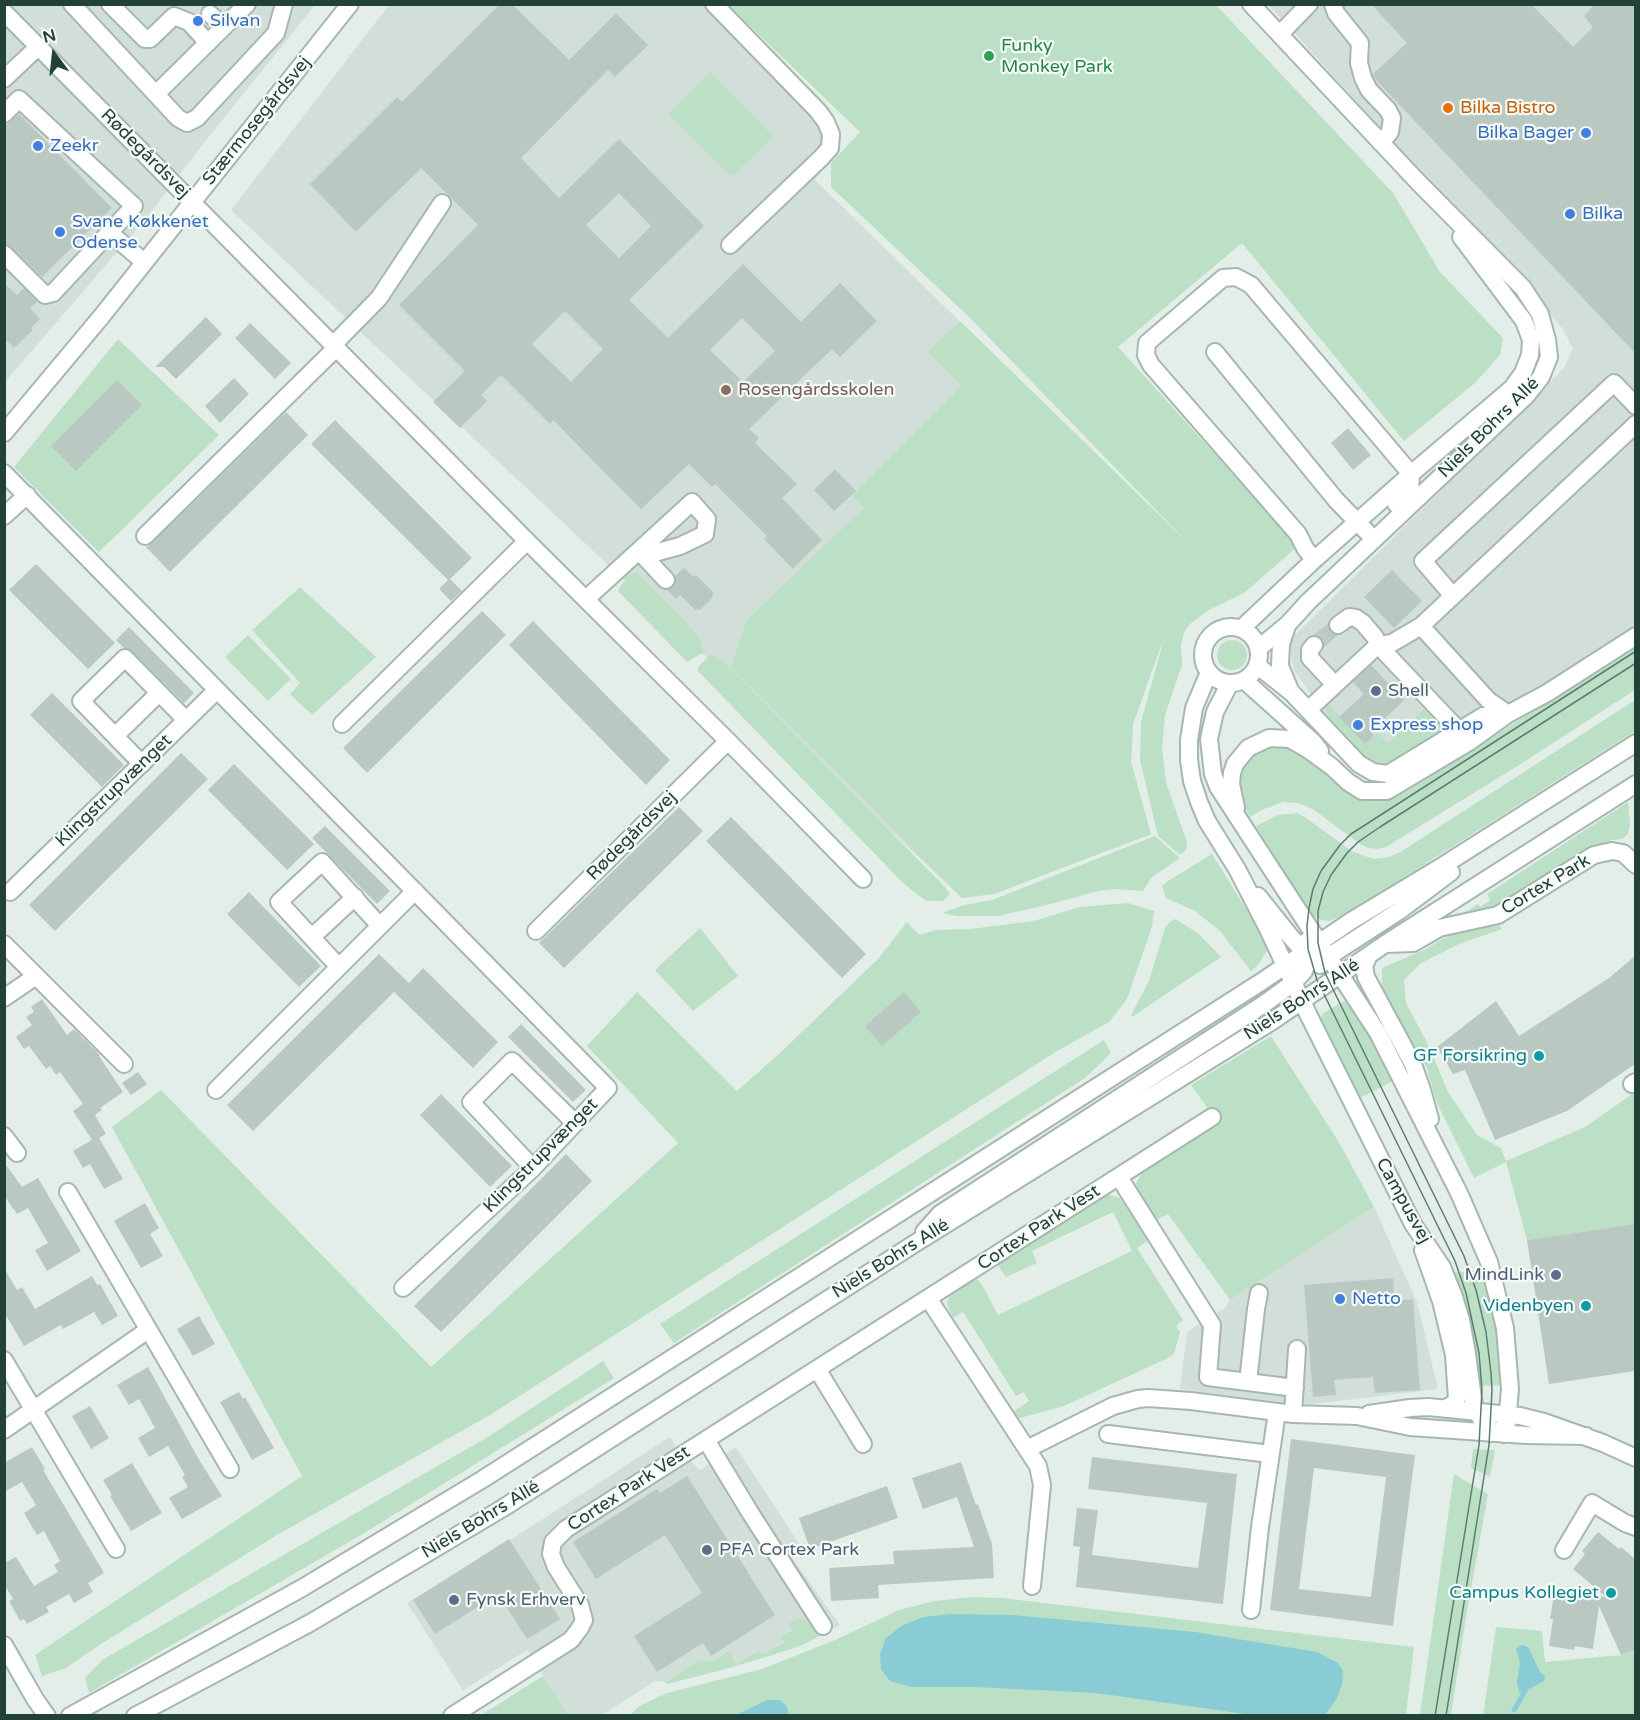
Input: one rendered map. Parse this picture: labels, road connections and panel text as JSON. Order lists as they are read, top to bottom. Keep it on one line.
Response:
{"streets":{"street":["Stærmosegårdsvej","Rødegårdsvej","Niels Bohrs Allé","Klingstrupvænget","Cortex Park","Campusvej","Cortex Park Vest"]},"crossings":[["Stærmosegårdsvej","Rødegårdsvej"],["Niels Bohrs Allé","Cortex Park"],["Niels Bohrs Allé","Campusvej"]],"places":["Silvan","Funky Monkey Park","Bilka Bistro","Bilka Bager","Zeekr","Bilka","Svane Køkkenet Odense","Rosengårdsskolen","Shell","Express shop","GF Forsikring","MindLink","Netto","Videnbyen","PFA Cortex Park","Campus Kollegiet","Fynsk Erhverv"],"north":"top"}
